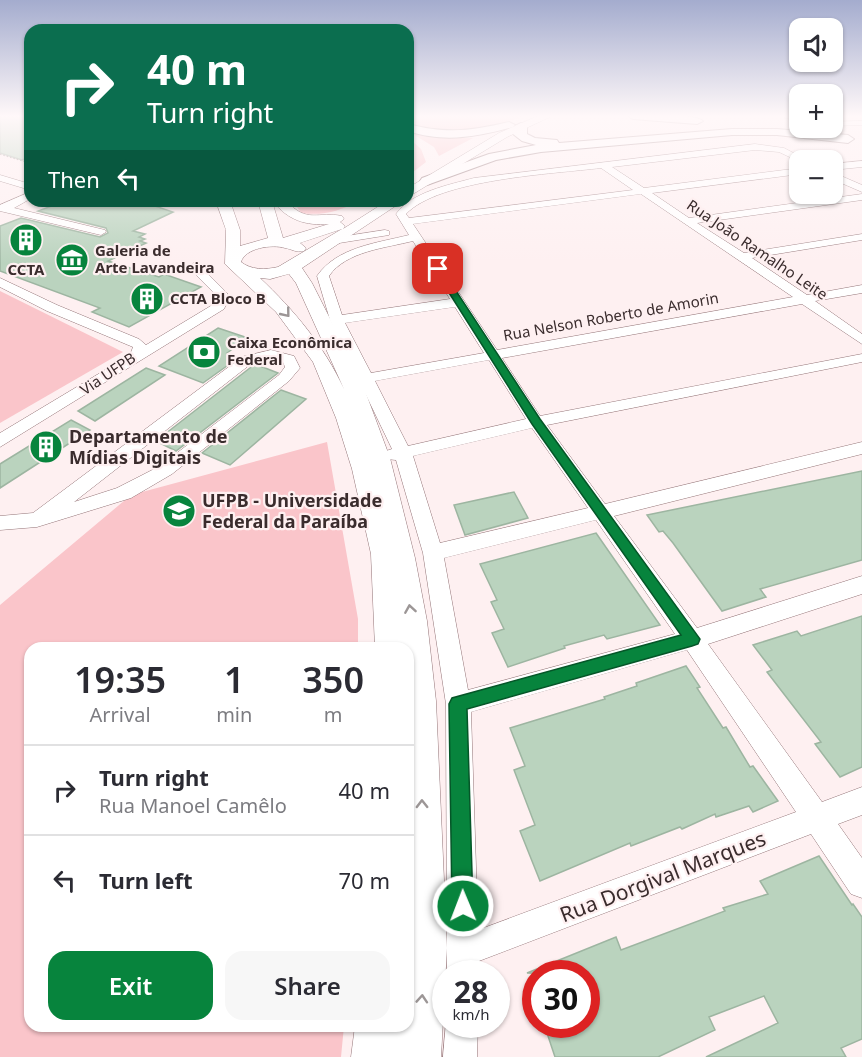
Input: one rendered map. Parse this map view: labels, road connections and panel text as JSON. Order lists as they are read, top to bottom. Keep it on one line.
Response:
{"streets":{"street":["Rua João Ramalho Leite","Rua Nelson Roberto de Amorin","Via UFPB","Rua Dorgival Marques"]},"crossings":[["Rua João Ramalho Leite","Rua Nelson Roberto de Amorin"]],"places":{"building":["CCTA","CCTA Bloco B","Departamento de Mídias Digitais"],"museum":["Galeria de Arte Lavandeira"],"bank":["Caixa Econômica Federal"],"school or university":["UFPB - Universidade Federal da Paraíba"]},"page":{"map_buttons":["+","−"],"turn":["40 m","Turn right"],"then":"Then","eta":["19:35","Arrival","1","min","350","m"],"list":[{"name":"Turn right","note":"Rua Manoel Camêlo","value":"40 m"},{"name":"Turn left","value":"70 m"}],"buttons":["Exit","Share"],"speed":"28 km/h","limit":"30"}}
